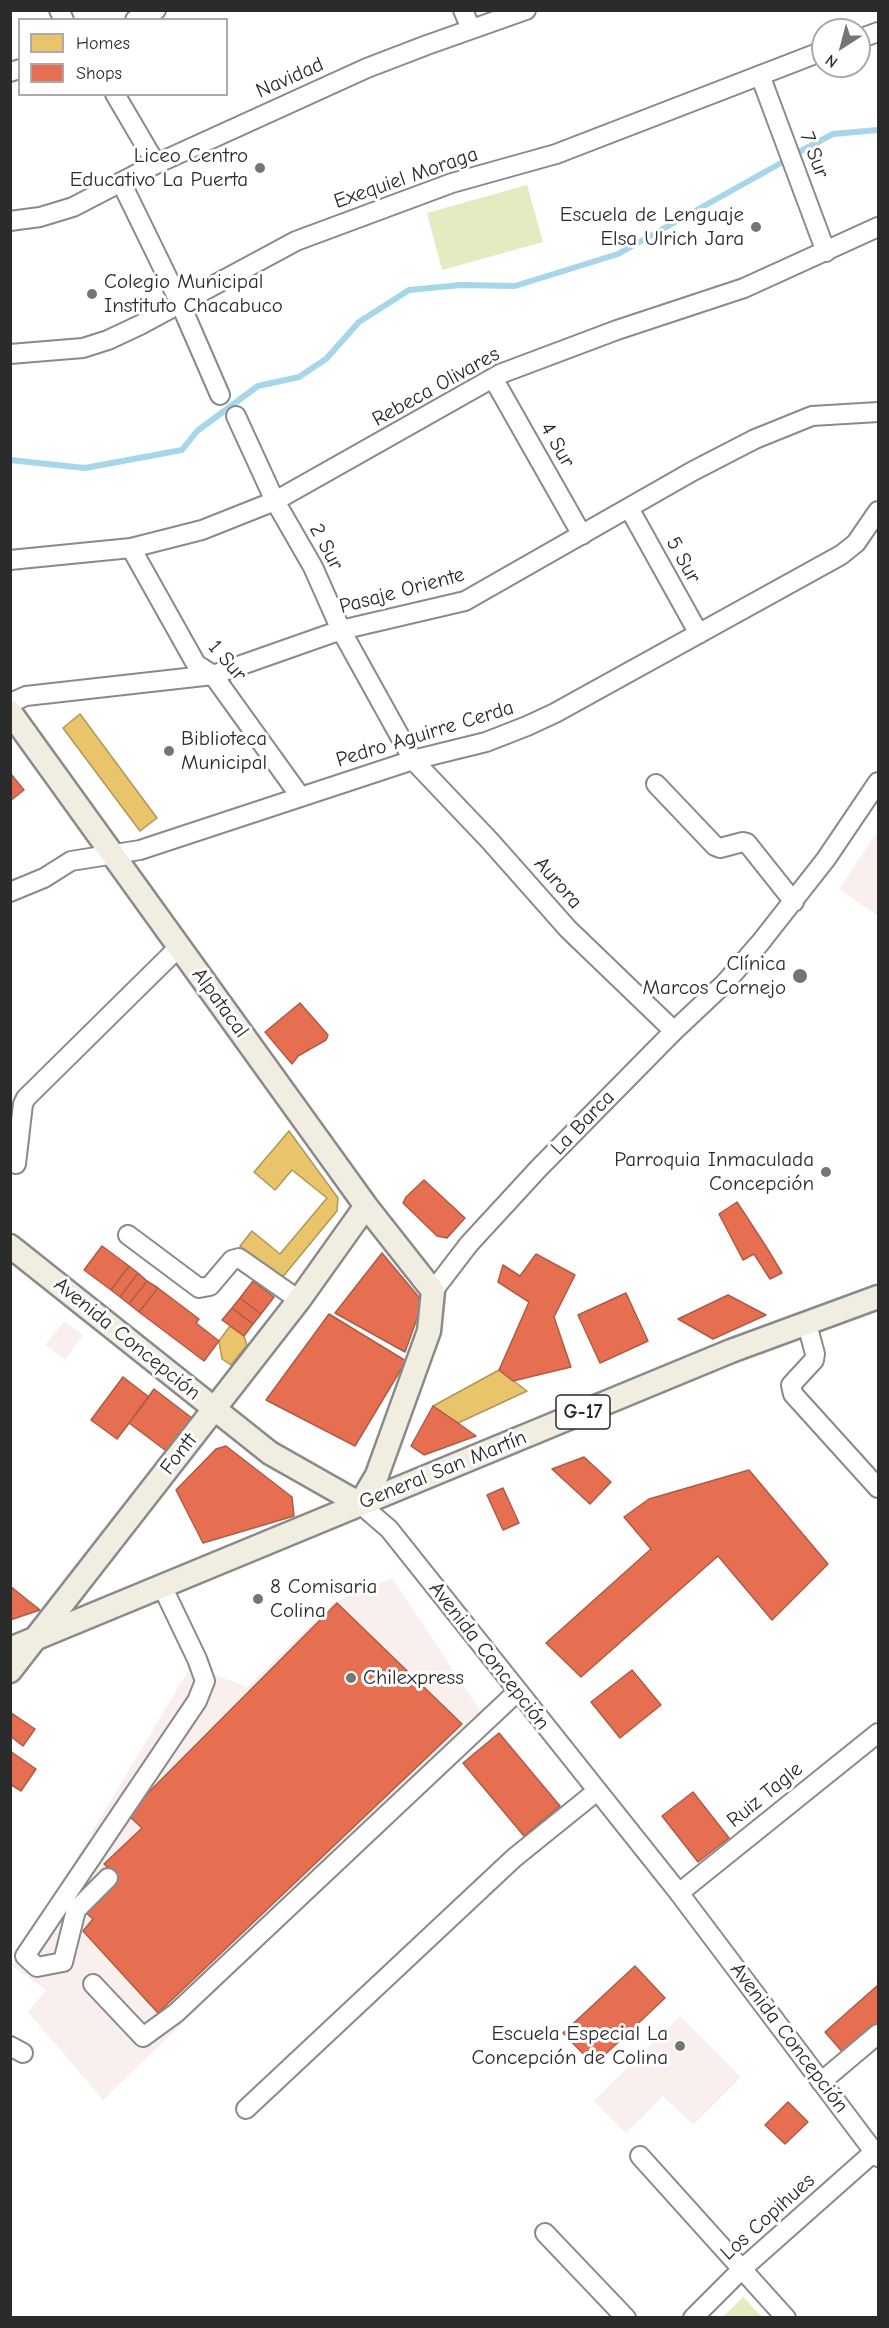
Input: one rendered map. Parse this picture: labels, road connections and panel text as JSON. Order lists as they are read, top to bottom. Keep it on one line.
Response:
{"streets":{"main road":["Alpatacal","Avenida Concepción","G-17","Fontt","General San Martín"],"street":["Navidad","7 Sur","Exequiel Moraga","Rebeca Olivares","4 Sur","2 Sur","5 Sur","Pasaje Oriente","1 Sur","Pedro Aguirre Cerda","Aurora","La Barca","Ruiz Tagle","Los Copihues"]},"crossings":[["7 Sur","Exequiel Moraga"],["7 Sur","Rebeca Olivares"],["Rebeca Olivares","4 Sur"],["Rebeca Olivares","2 Sur"],["Rebeca Olivares","1 Sur"],["4 Sur","Pasaje Oriente"],["2 Sur","Pasaje Oriente"],["2 Sur","Pedro Aguirre Cerda"],["2 Sur","Aurora"],["5 Sur","Pasaje Oriente"],["5 Sur","Pedro Aguirre Cerda"],["Pasaje Oriente","1 Sur"],["Pasaje Oriente","Alpatacal"],["1 Sur","Pedro Aguirre Cerda"],["Pedro Aguirre Cerda","Aurora"],["Pedro Aguirre Cerda","Alpatacal"],["Aurora","La Barca"],["Alpatacal","La Barca"],["Alpatacal","Fontt"],["Avenida Concepción","Fontt"],["Avenida Concepción","General San Martín"],["Avenida Concepción","Ruiz Tagle"],["Avenida Concepción","Los Copihues"],["Fontt","General San Martín"]],"places":["Liceo Centro Educativo La Puerta","Escuela de Lenguaje Elsa Ulrich Jara","Colegio Municipal Instituto Chacabuco","Biblioteca Municipal","Clínica Marcos Cornejo","Parroquia Inmaculada Concepción","8 Comisaria Colina","Chilexpress","Escuela Especial La Concepción de Colina"],"legend":["Homes","Shops"],"north":"bottom left"}
